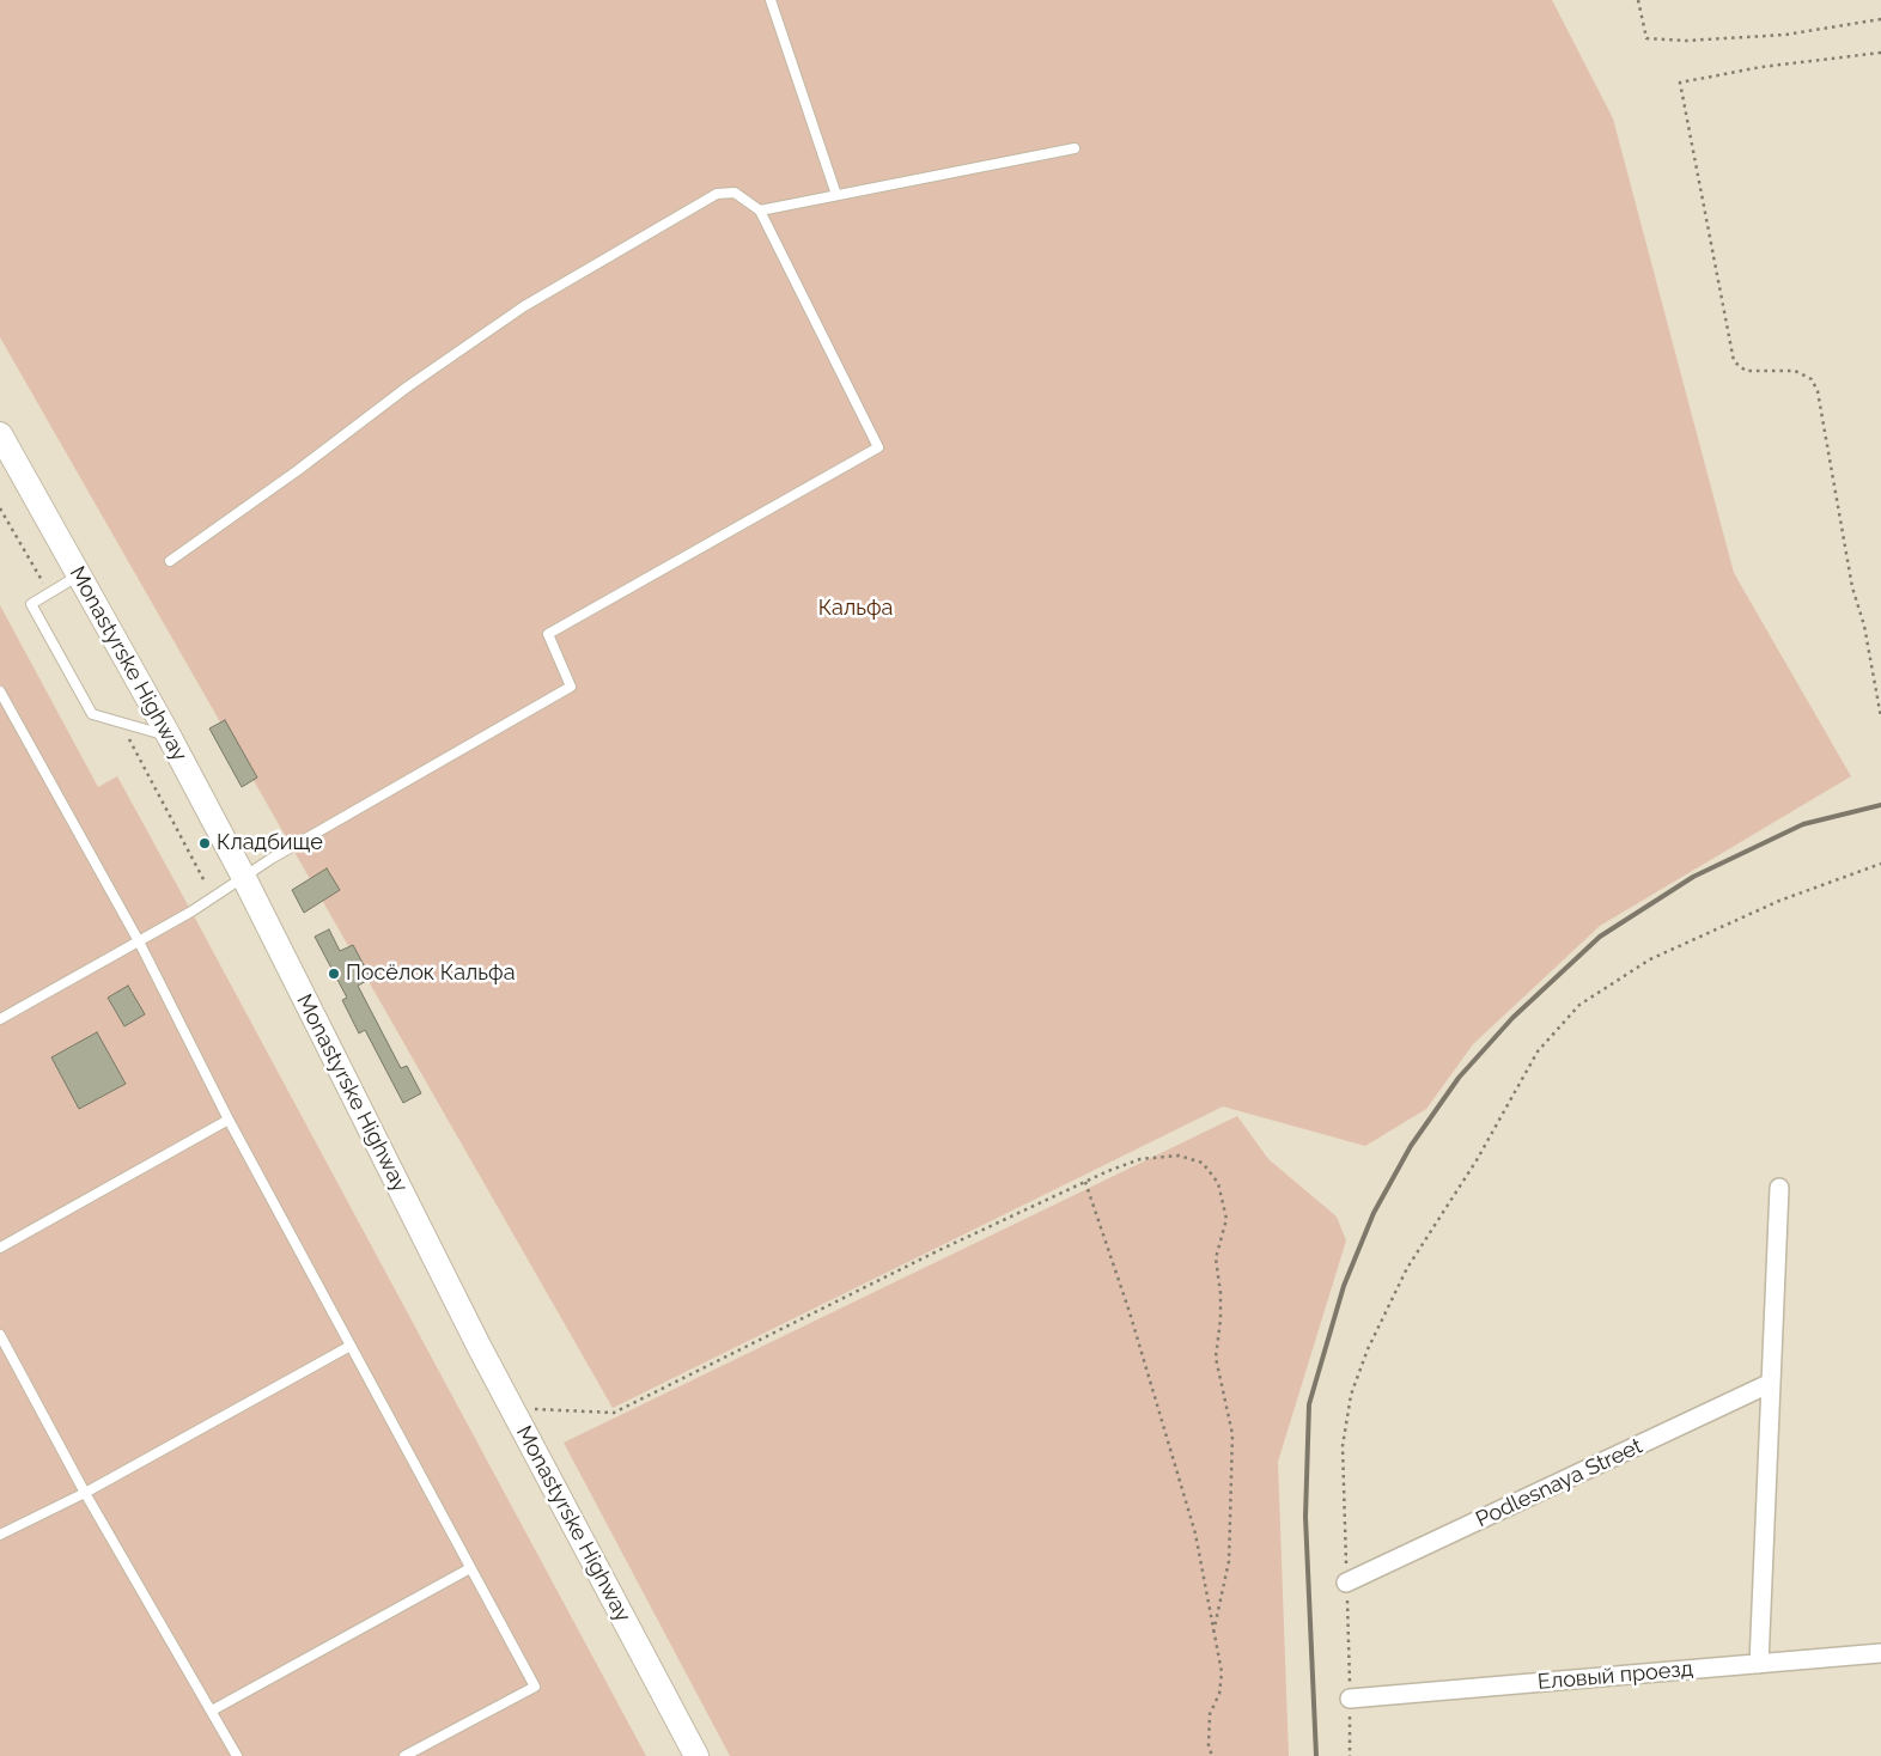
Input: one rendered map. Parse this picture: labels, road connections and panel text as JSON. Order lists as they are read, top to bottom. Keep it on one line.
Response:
{"streets":{"main road":["Monastyrske Highway"],"street":["Podlesnaya Street","Еловый проезд"]},"parks":["Кальфа"],"places":["Кладбище","Посёлок Кальфа"]}
